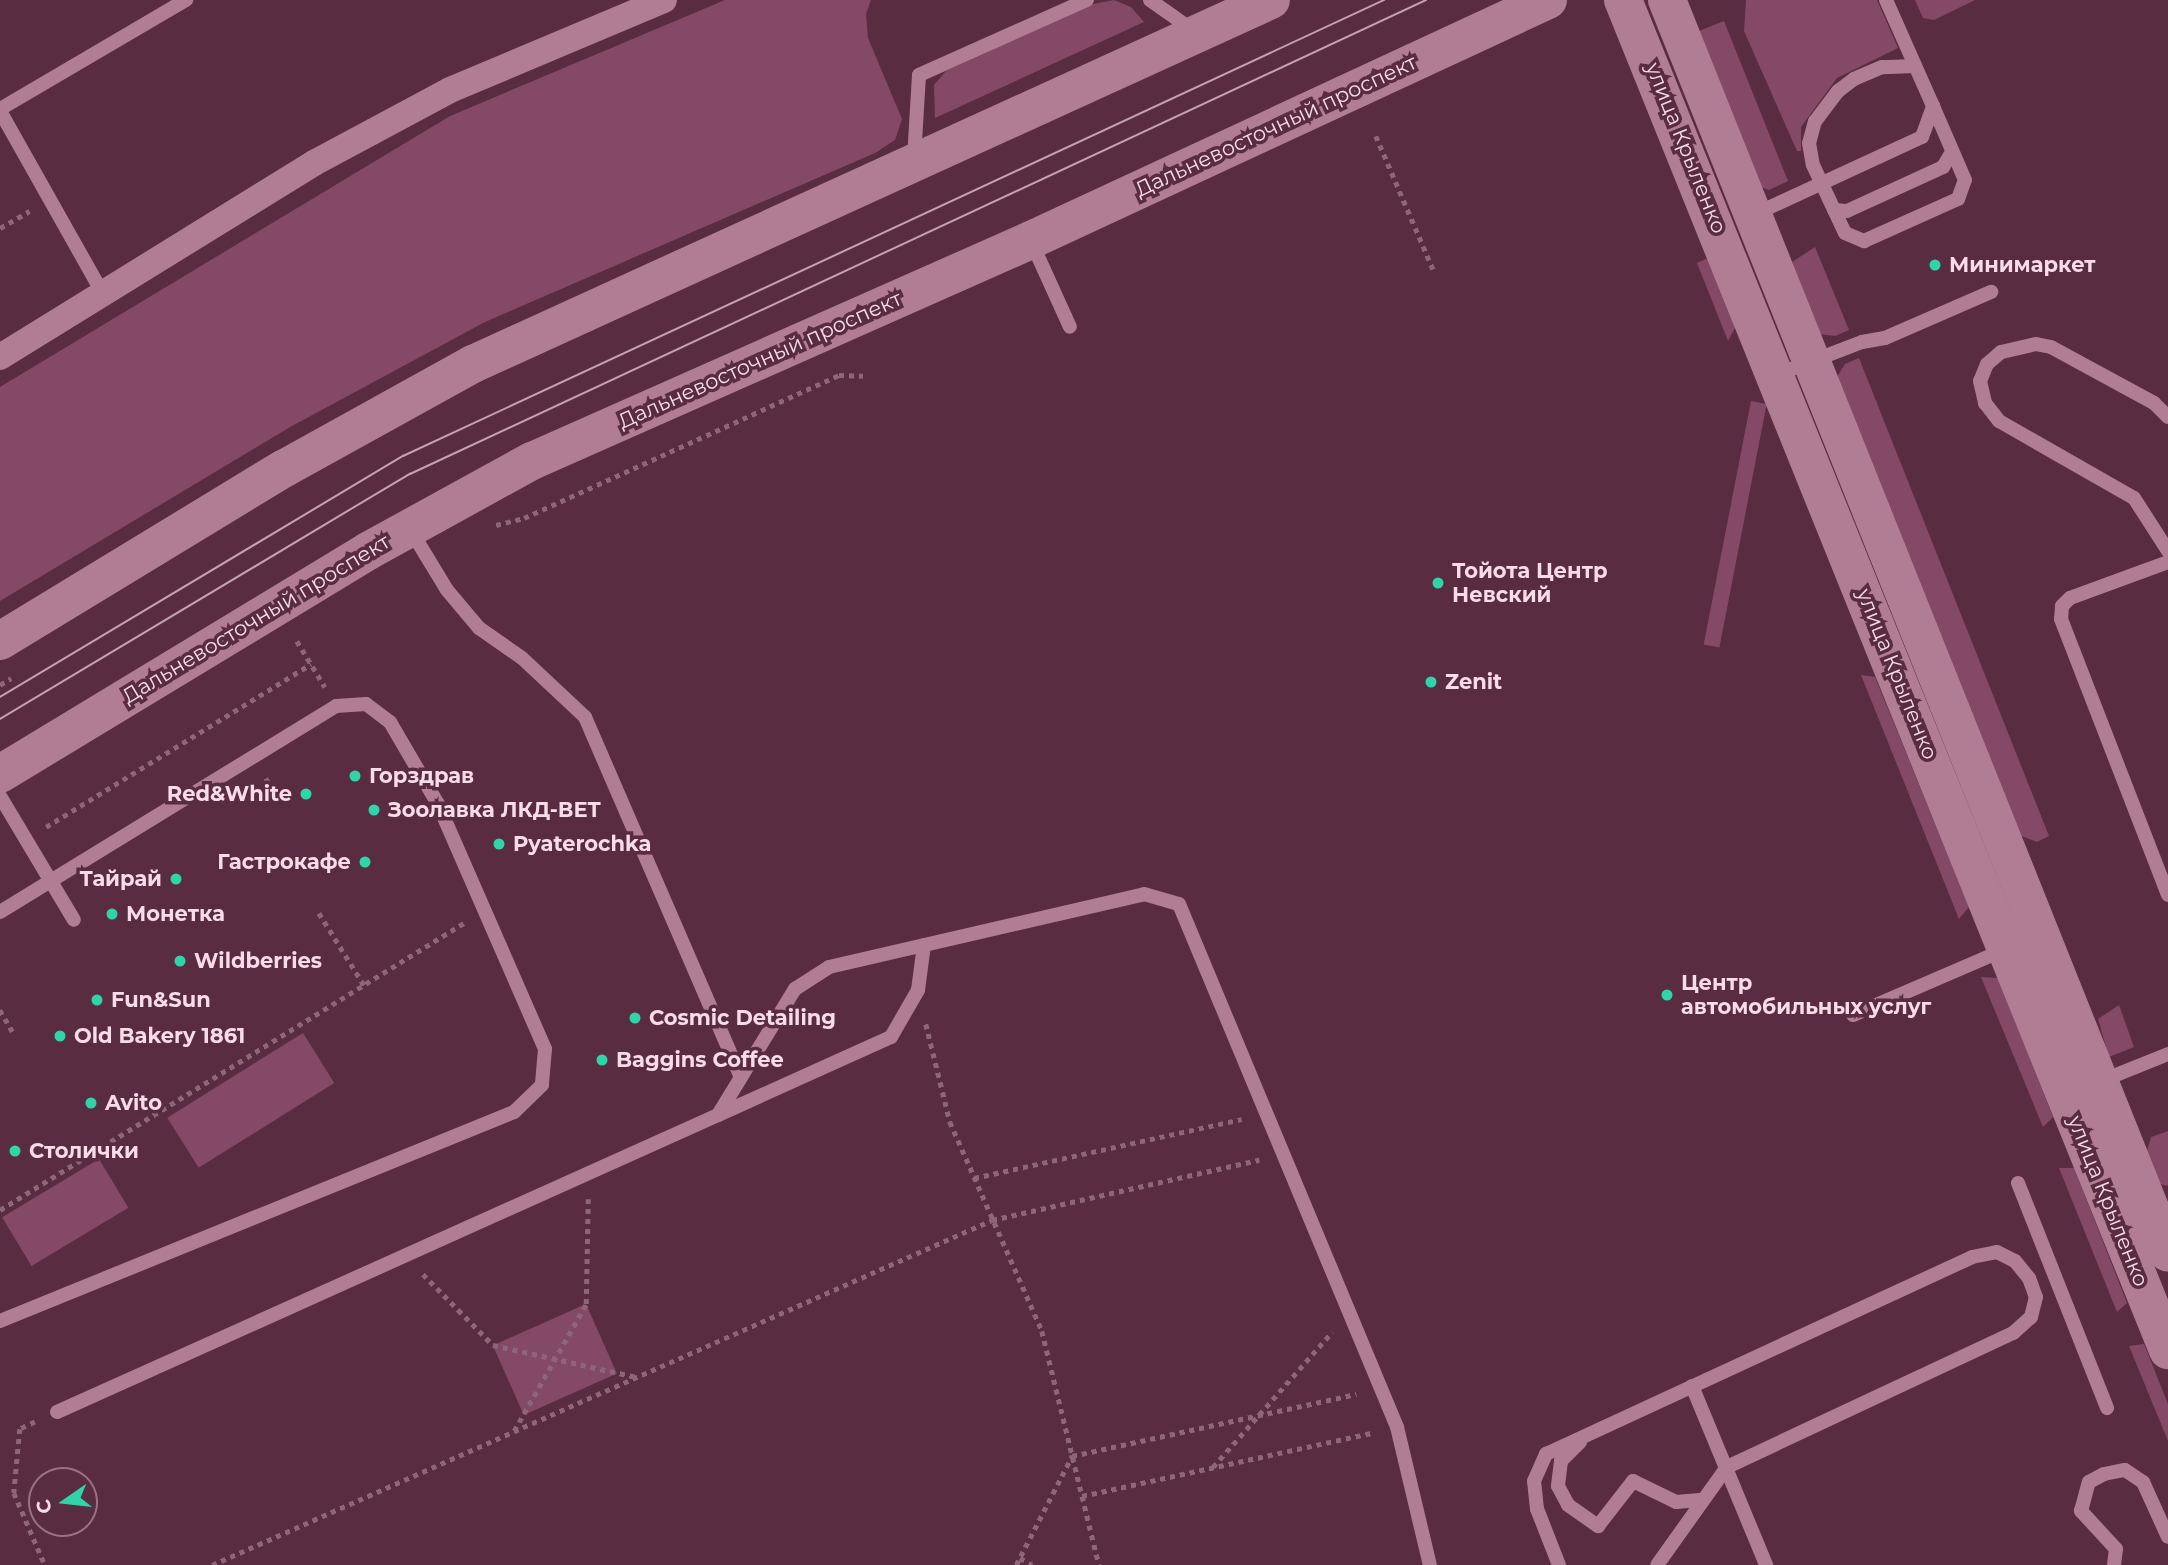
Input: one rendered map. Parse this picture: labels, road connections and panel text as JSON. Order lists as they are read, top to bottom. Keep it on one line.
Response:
{"streets":{"main road":["Дальневосточный проспект","улица Крыленко"]},"places":["Минимаркет","Тойота Центр Невский","Zenit","Горздрав","Red&White","Зоолавка ЛКД-ВЕТ","Pyaterochka","Гастрокафе","Тайрай","Монетка","Wildberries","Центр автомобильных услуг","Fun&Sun","Cosmic Detailing","Old Bakery 1861","Baggins Coffee","Avito","Столички"],"north":"left"}
